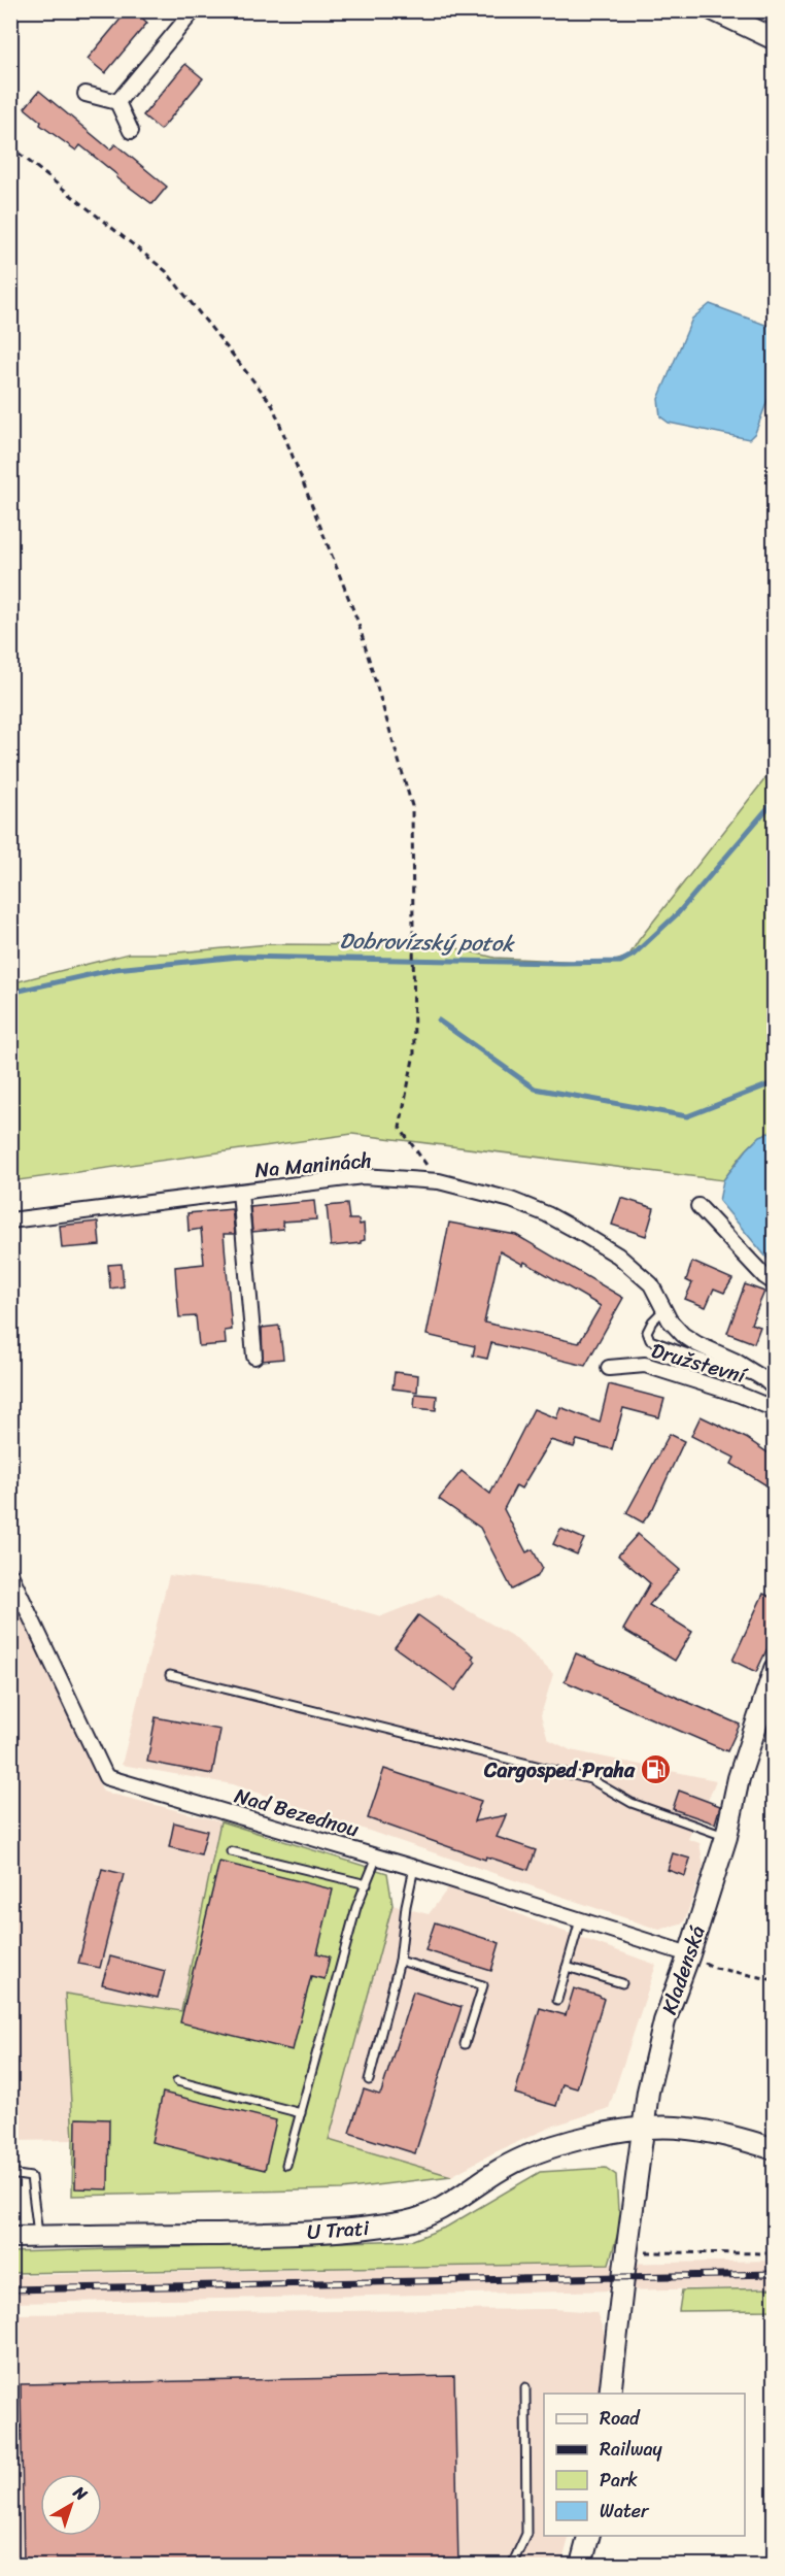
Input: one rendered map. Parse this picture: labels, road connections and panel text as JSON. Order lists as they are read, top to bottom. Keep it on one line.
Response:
{"streets":{"street":["Na Maninách","Družstevní","Nad Bezednou","Kladenská","U Trati"]},"crossings":[["Nad Bezednou","Kladenská"],["Kladenská","U Trati"]],"water":["Dobrovízský potok"],"places":{"fuel station":["Cargosped Praha"]},"legend":["Road","Railway","Park","Water"],"north":"top right"}
